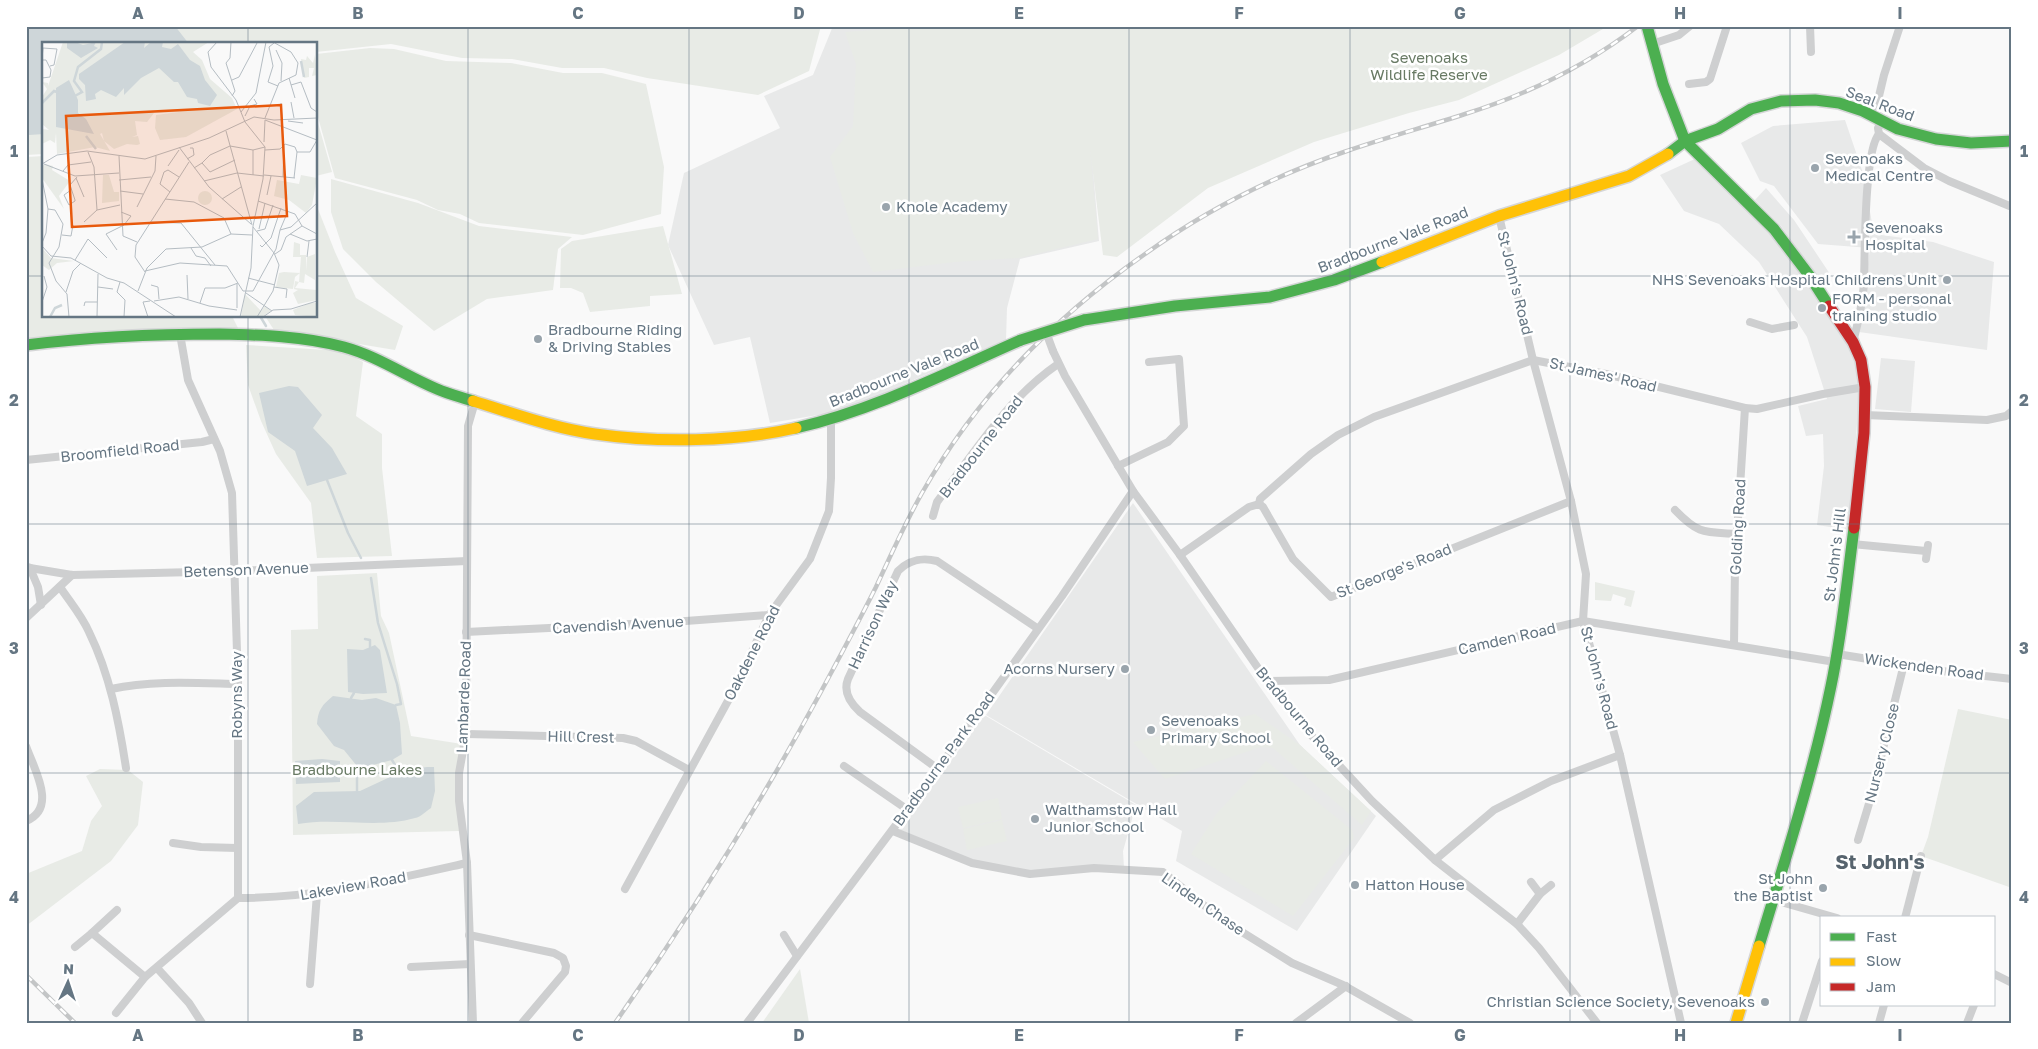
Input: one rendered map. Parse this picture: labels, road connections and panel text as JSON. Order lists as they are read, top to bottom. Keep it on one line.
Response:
{"streets":{"main road":["Seal Road","Bradbourne Vale Road","St John's Hill"],"street":["St John's Road","St James' Road","Bradbourne Road","Broomfield Road","Golding Road","Betenson Avenue","St George's Road","Cavendish Avenue","Harrison Way","Camden Road","Oakdene Road","Wickenden Road","Robyns Way","Lambarde Road","Hill Crest","Nursery Close","Bradbourne Park Road","Lakeview Road","Linden Chase"]},"crossings":[["Seal Road","Bradbourne Vale Road"],["Seal Road","St John's Hill"],["Bradbourne Vale Road","St John's Road"],["Bradbourne Vale Road","Bradbourne Road"],["Bradbourne Vale Road","St John's Hill"],["Bradbourne Vale Road","Oakdene Road"],["Bradbourne Vale Road","Robyns Way"],["Bradbourne Vale Road","Lambarde Road"],["St John's Road","St James' Road"],["St John's Road","St George's Road"],["St John's Road","Camden Road"],["St James' Road","Golding Road"],["St James' Road","St John's Hill"],["St James' Road","St George's Road"],["Bradbourne Road","Camden Road"],["Bradbourne Road","Bradbourne Park Road"],["Broomfield Road","Robyns Way"],["Golding Road","Camden Road"],["St John's Hill","Camden Road"],["St John's Hill","Wickenden Road"],["Betenson Avenue","Robyns Way"],["Betenson Avenue","Lambarde Road"],["Cavendish Avenue","Oakdene Road"],["Cavendish Avenue","Lambarde Road"],["Harrison Way","Bradbourne Park Road"],["Camden Road","Wickenden Road"],["Oakdene Road","Hill Crest"],["Wickenden Road","Nursery Close"],["Robyns Way","Lakeview Road"],["Lambarde Road","Hill Crest"],["Lambarde Road","Lakeview Road"],["Bradbourne Park Road","Linden Chase"]],"districts":["St John's"],"parks":["Sevenoaks Wildlife Reserve","Bradbourne Lakes"],"places":{"other":["Sevenoaks Medical Centre","Knole Academy","NHS Sevenoaks Hospital Childrens Unit","FORM - personal training studio","Bradbourne Riding & Driving Stables","Acorns Nursery","Sevenoaks Primary School","Walthamstow Hall Junior School","Hatton House","St John the Baptist","Christian Science Society, Sevenoaks"],"health":["Sevenoaks Hospital"]},"legend":["Fast","Slow","Jam"],"north":"top","grid":{"columns":["A","B","C","D","E","F","G","H","I"],"rows":["1","2","3","4"]}}
